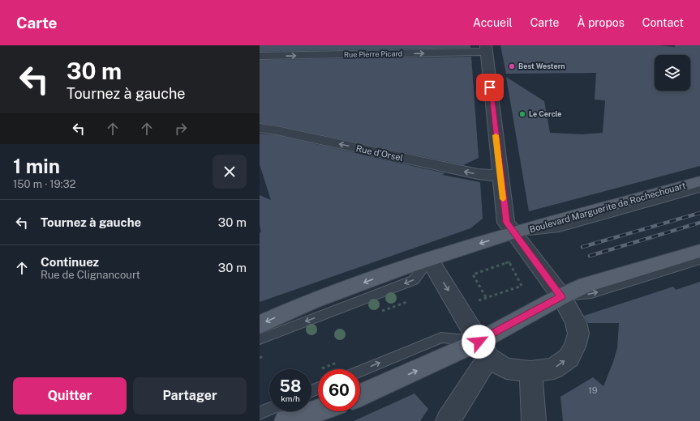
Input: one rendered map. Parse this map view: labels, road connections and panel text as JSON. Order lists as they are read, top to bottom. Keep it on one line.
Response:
{"streets":{"main road":["Boulevard Marguerite de Rochechouart"],"street":["Rue Pierre Picard","Rue d'Orsel"]},"one_way":["Rue Pierre Picard","Rue d'Orsel"],"places":["Best Western","Le Cercle"],"house_numbers":["19"],"page":{"header":"Carte","nav":["Accueil","Carte","À propos","Contact"],"turn":["30 m","Tournez à gauche"],"heading":["1 min","150 m · 19:32"],"list":[{"name":"Tournez à gauche","value":"30 m"},{"name":"Continuez","note":"Rue de Clignancourt","value":"30 m"}],"speed":"58 km/h","limit":"60","buttons":["Quitter","Partager"]}}
